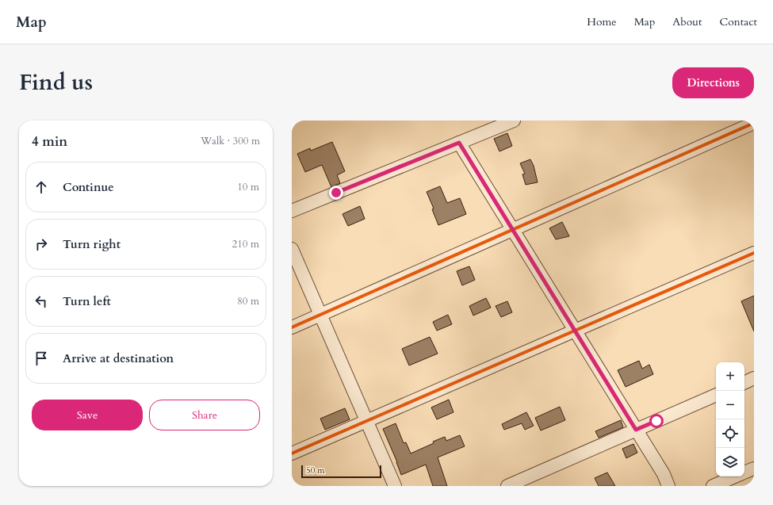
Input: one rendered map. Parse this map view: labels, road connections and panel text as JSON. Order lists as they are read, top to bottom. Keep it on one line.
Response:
{"scale_bar":"50 m","page":{"header":"Map","nav":["Home","Map","About","Contact"],"title":"Find us","buttons":["Directions",["Save","Share"]],"heading":["4 min","Walk · 300 m"],"list":[["Continue","10 m"],["Turn right","210 m"],["Turn left","80 m"],"Arrive at destination"],"map_buttons":["+","−"],"scale":"50 m"}}
